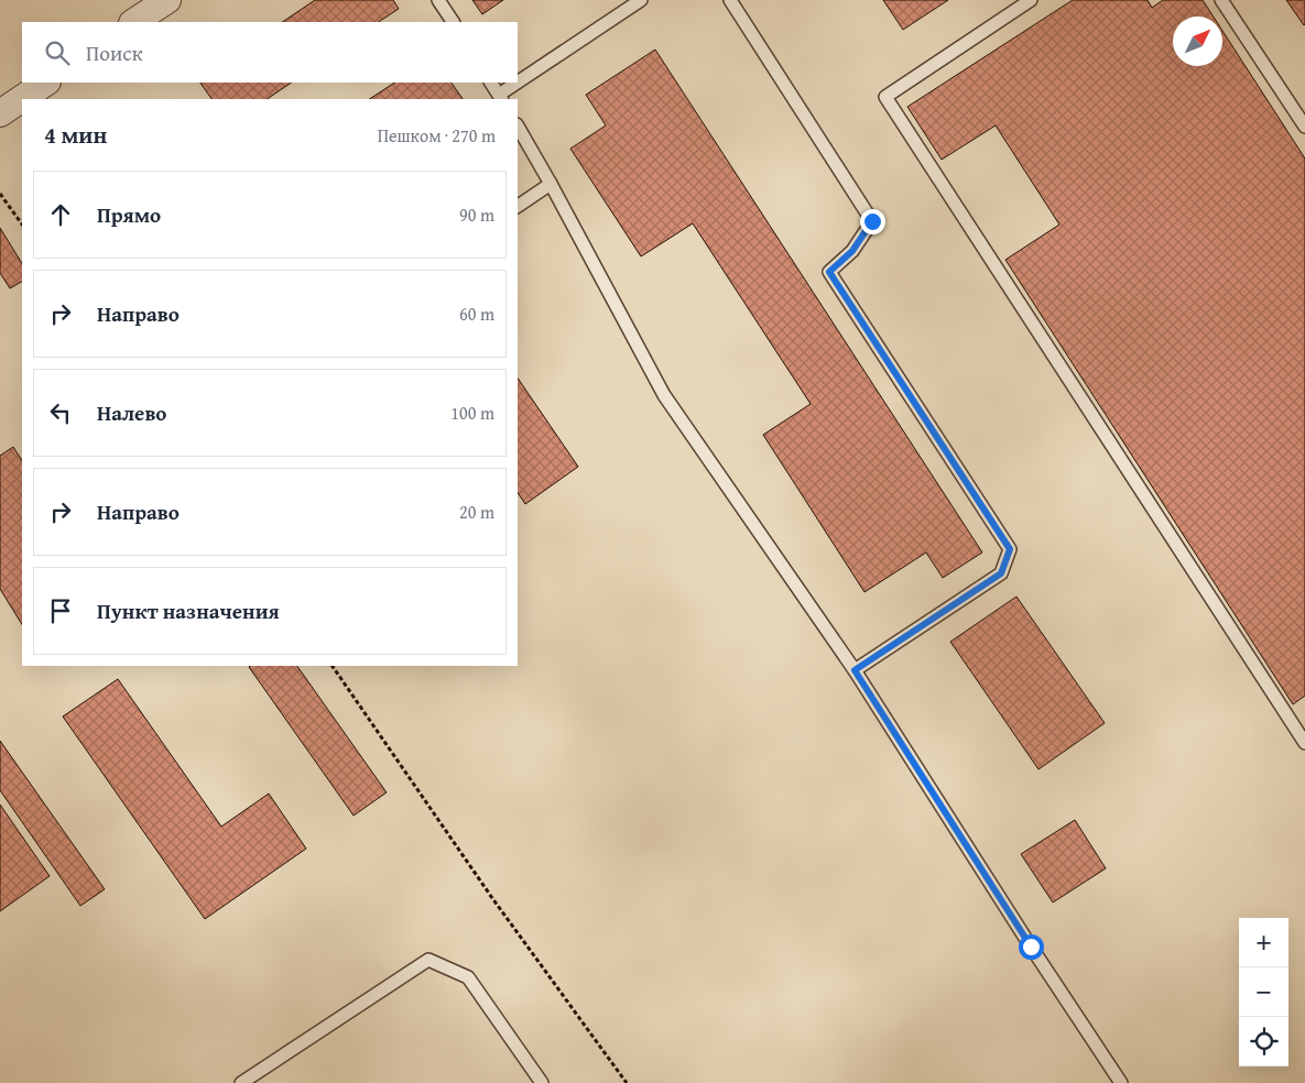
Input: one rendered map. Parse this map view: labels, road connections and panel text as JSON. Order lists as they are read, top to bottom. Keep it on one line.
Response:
{"north":"top right","page":{"search":"Поиск","heading":["4 мин","Пешком · 270 m"],"list":[["Прямо","90 m"],["Направо","60 m"],["Налево","100 m"],["Направо","20 m"],"Пункт назначения"],"map_buttons":["+","−"]}}
